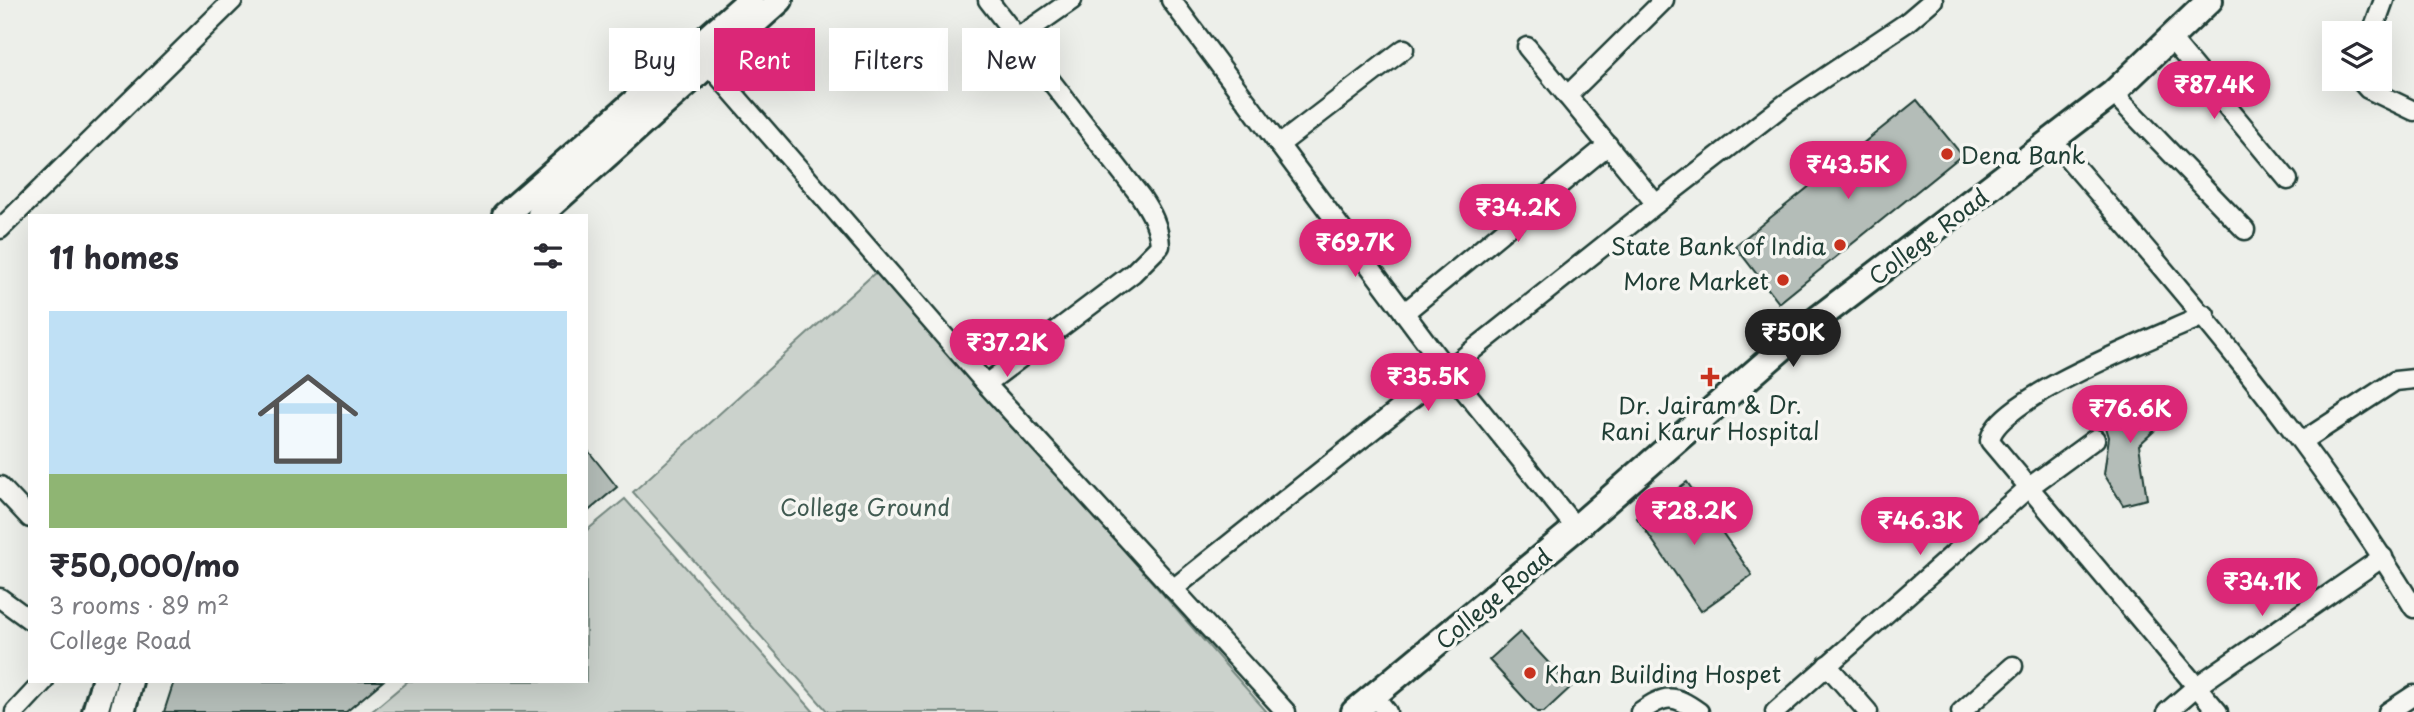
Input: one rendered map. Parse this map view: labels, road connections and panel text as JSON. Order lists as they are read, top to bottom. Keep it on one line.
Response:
{"streets":{"main road":["College Road"]},"parks":["College Ground"],"places":{"other":["Dena Bank","State Bank of India","More Market","Khan Building Hospet"],"health":["Dr. Jairam & Dr. Rani Karur Hospital"]},"page":{"chip":["Buy","Rent","Filters","New"],"price":["₹87.4K","₹43.5K","₹34.2K","₹69.7K","₹50K","₹37.2K","₹35.5K","₹76.6K","₹28.2K","₹46.3K","₹34.1K"],"heading":"11 homes","list":[{"name":"₹50,000/mo","note":"3 rooms · 89 m² · College Road"}]}}
